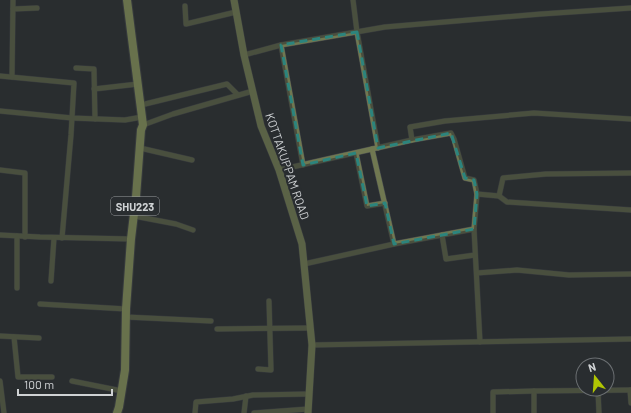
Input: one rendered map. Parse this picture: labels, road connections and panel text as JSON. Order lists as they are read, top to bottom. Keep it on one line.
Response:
{"streets":{"main road":["SHU223"],"street":["KOTTAKUPPAM ROAD"]},"scale_bar":"100 m","north":"top"}
